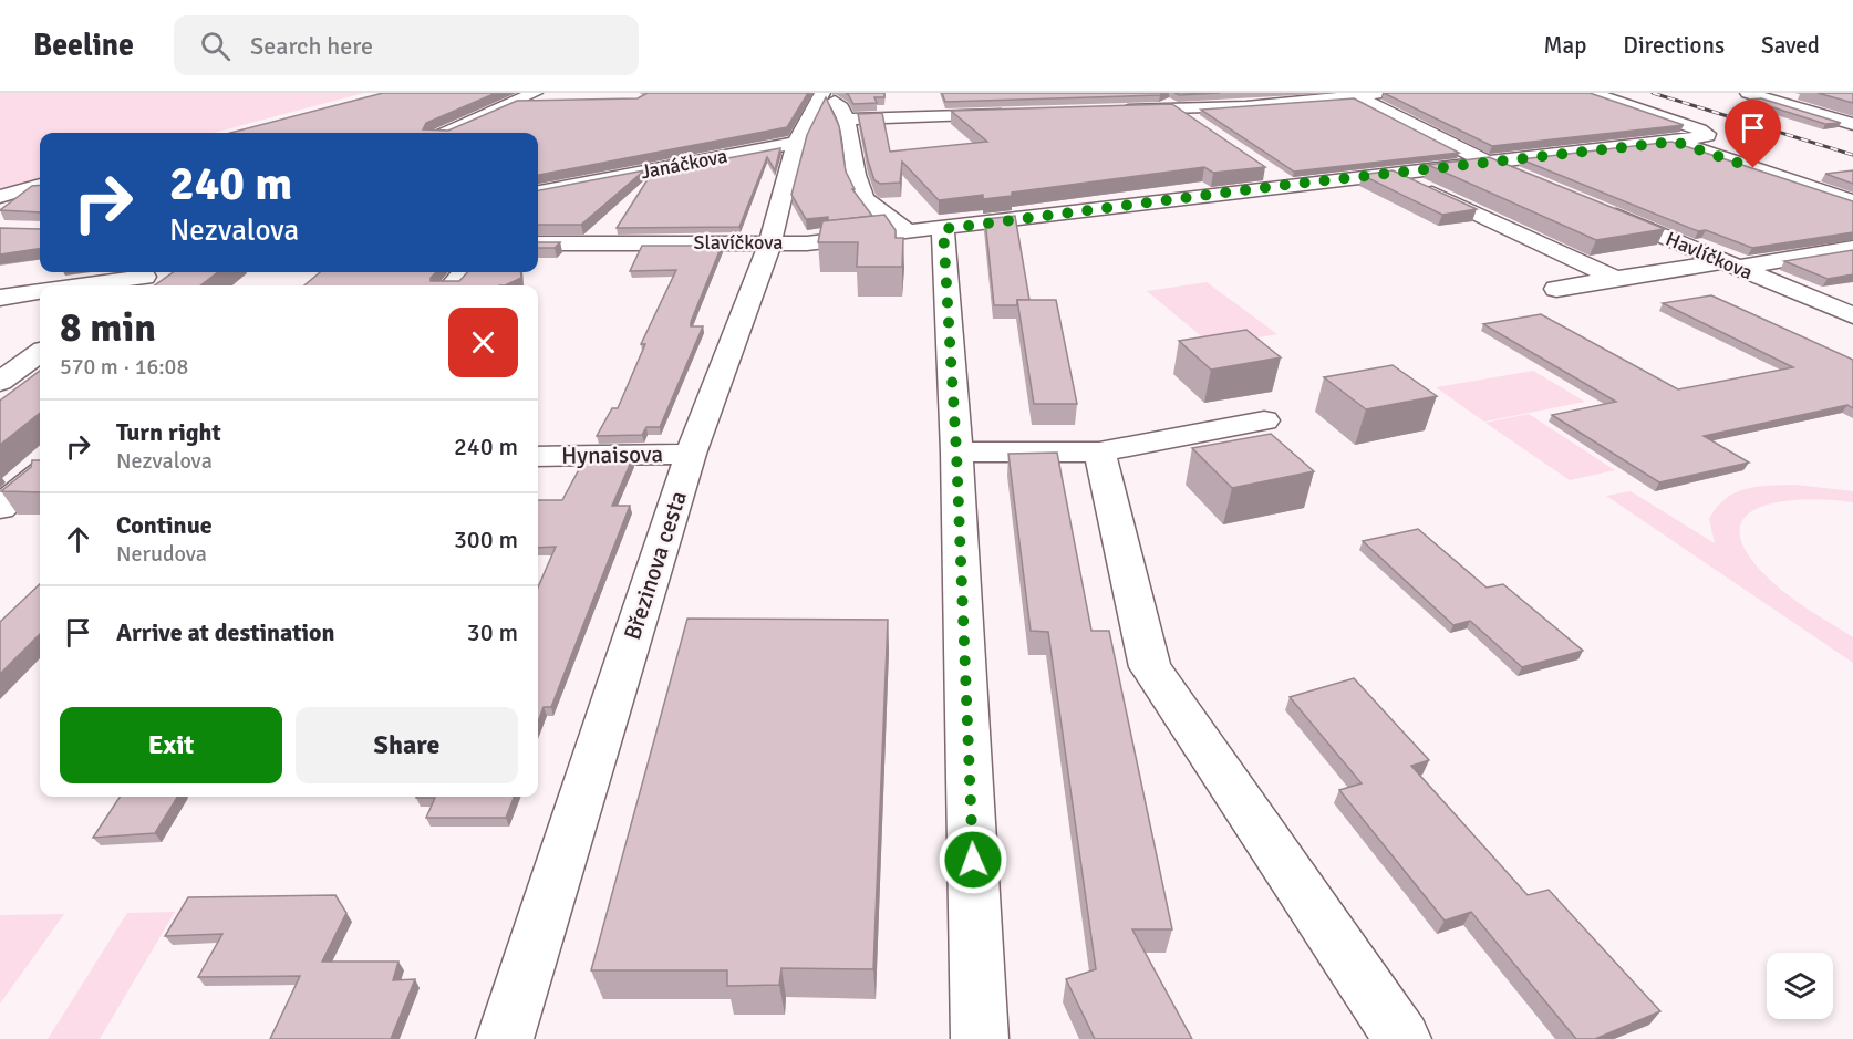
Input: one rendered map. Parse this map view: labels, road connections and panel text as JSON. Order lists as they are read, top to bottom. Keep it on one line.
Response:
{"streets":{"street":["Janáčkova","Slavíčkova","Havlíčkova","Hynaisova","Březinova cesta"]},"crossings":[["Janáčkova","Březinova cesta"],["Slavíčkova","Březinova cesta"],["Hynaisova","Březinova cesta"]],"page":{"header":"Beeline","search":"Search here","nav":["Map","Directions","Saved"],"turn":["240 m","Nezvalova"],"heading":["8 min","570 m · 16:08"],"list":[{"name":"Turn right","note":"Nezvalova","value":"240 m"},{"name":"Continue","note":"Nerudova","value":"300 m"},{"name":"Arrive at destination","value":"30 m"}],"buttons":["Exit","Share"]}}
